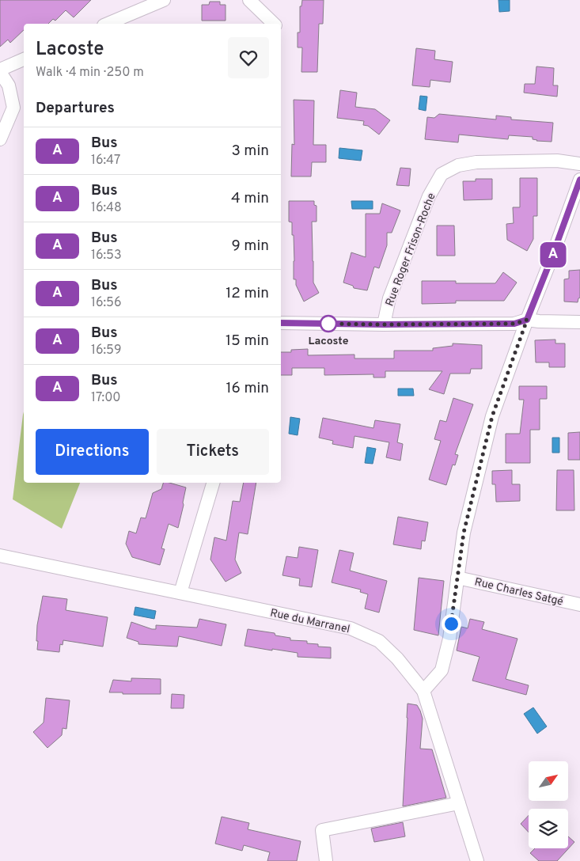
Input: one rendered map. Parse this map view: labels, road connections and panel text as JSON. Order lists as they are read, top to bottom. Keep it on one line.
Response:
{"streets":{"street":["Rue Roger Frison-Roche","Rue Charles Satgé","Rue du Marranel"]},"places":["Lacoste"],"lines":["bus line A"],"north":"top right","page":{"on_map":"A","heading":[["Lacoste","Walk · 4 min · 250 m"],"Departures"],"list":[{"mark":"A","name":"Bus","note":"16:47","value":"3 min"},{"mark":"A","name":"Bus","note":"16:48","value":"4 min"},{"mark":"A","name":"Bus","note":"16:53","value":"9 min"},{"mark":"A","name":"Bus","note":"16:56","value":"12 min"},{"mark":"A","name":"Bus","note":"16:59","value":"15 min"},{"mark":"A","name":"Bus","note":"17:00","value":"16 min"}],"buttons":["Directions","Tickets"]}}
